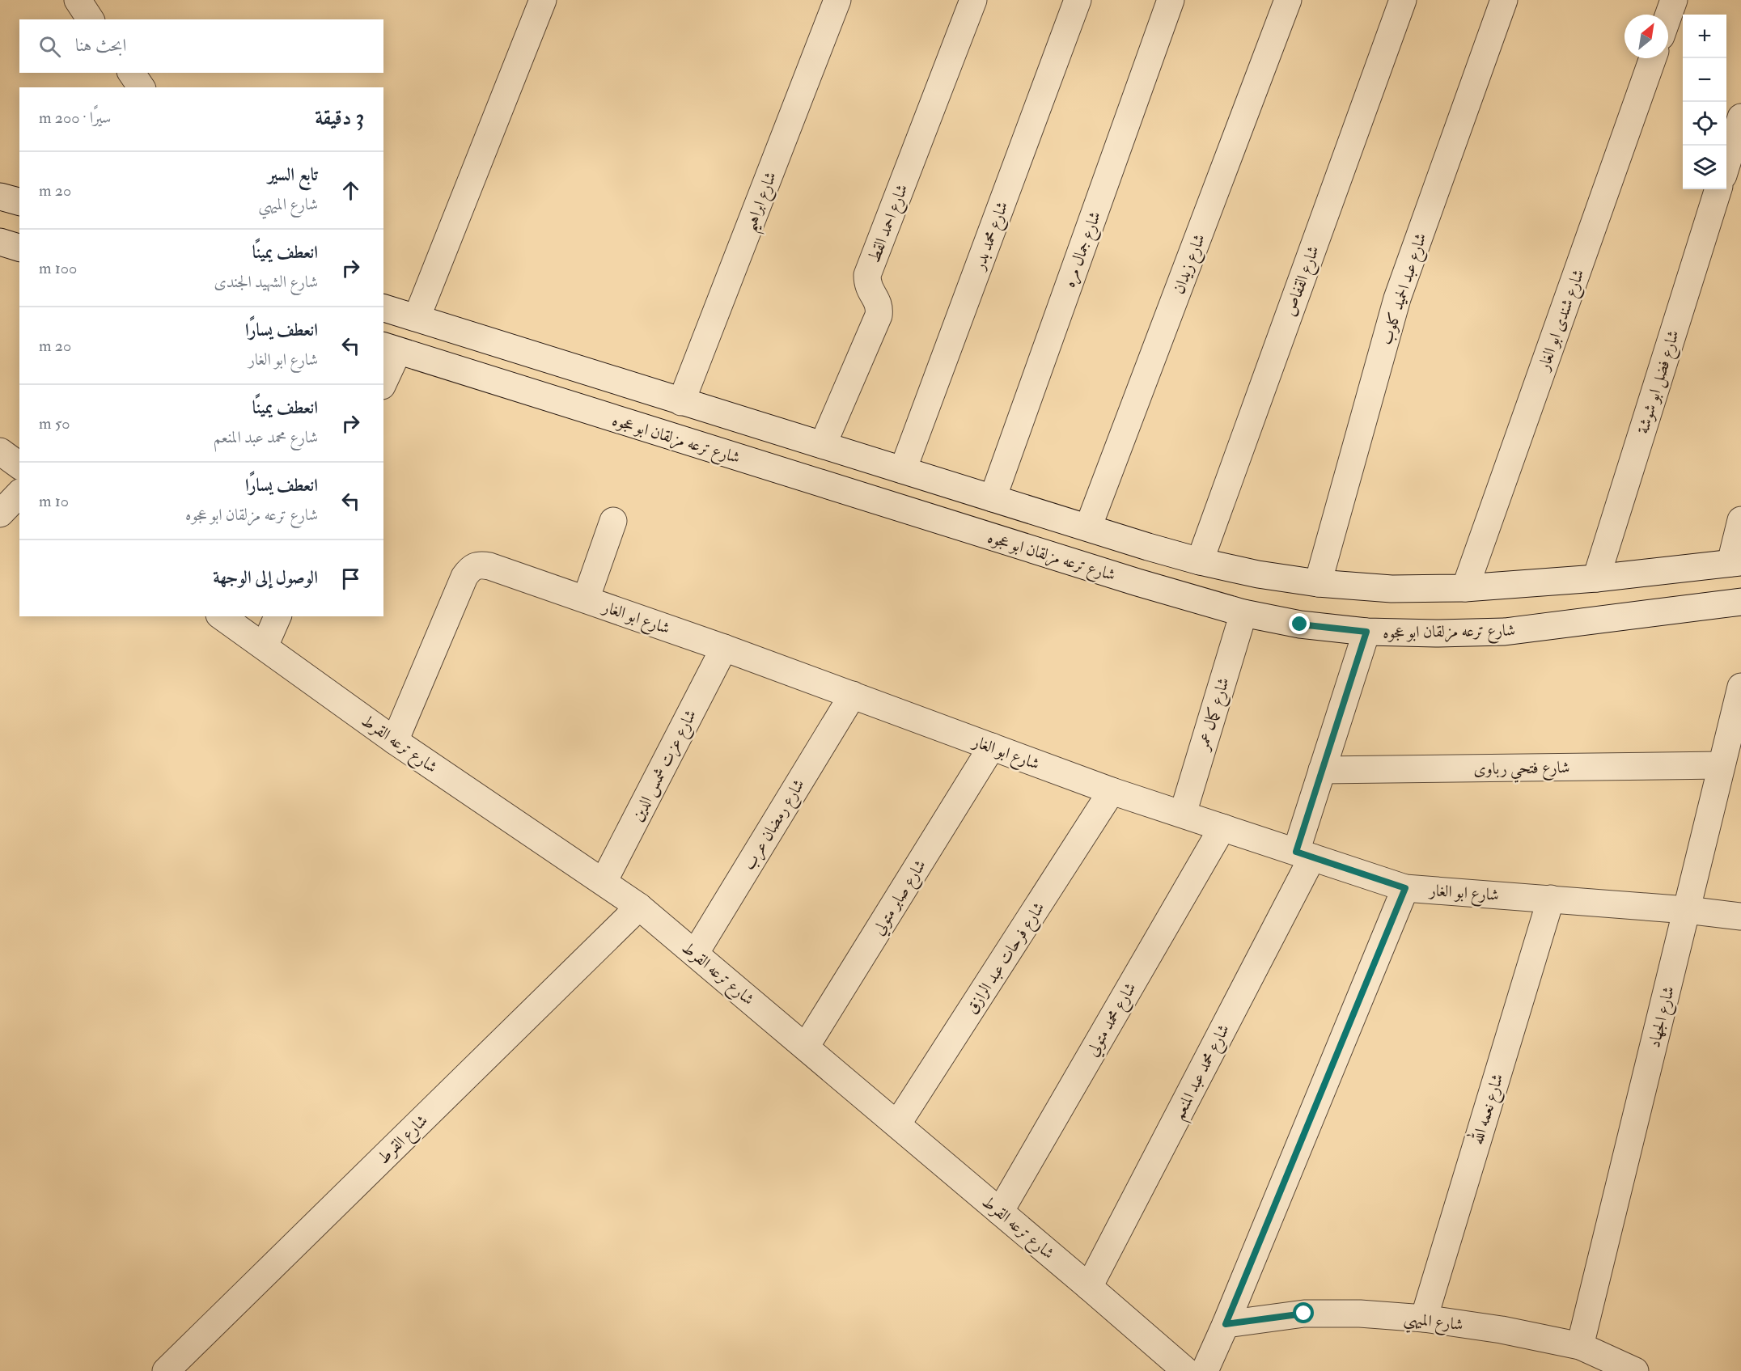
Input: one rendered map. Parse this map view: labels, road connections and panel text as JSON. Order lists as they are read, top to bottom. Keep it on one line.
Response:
{"streets":{"street":["شارع ابراهيم","شارع احمد القط","شارع محمد بدر","شارع جمال مره","شارع زيدان","شارع القفاص","شارع عبد الحميد كلوب","شارع شندى ابو الغار","شارع فضل ابو شوشة","شارع ترعه مزلقان ابو عجوه","شارع ابو الغار","شارع كمال عمر","شارع ترعه القرط","شارع عزت شمس الدين","شارع فتحي رباوى","شارع رمضان عرب","شارع صابر متولي","شارع فرحات عبد الرازق","شارع الجهاد","شارع محمد متولي","شارع محمد عبد المنعم","شارع نعمه الله","شارع القرط","شارع الميهي"]},"crossings":[["شارع ترعه مزلقان ابو عجوه","شارع كمال عمر"],["شارع ترعه مزلقان ابو عجوه","شارع محمد عبد المنعم"],["شارع ابو الغار","شارع كمال عمر"],["شارع ابو الغار","شارع ترعه القرط"],["شارع ابو الغار","شارع عزت شمس الدين"],["شارع ابو الغار","شارع رمضان عرب"],["شارع ابو الغار","شارع صابر متولي"],["شارع ابو الغار","شارع فرحات عبد الرازق"],["شارع ابو الغار","شارع الجهاد"],["شارع ابو الغار","شارع محمد متولي"],["شارع ابو الغار","شارع محمد عبد المنعم"],["شارع ابو الغار","شارع نعمه الله"],["شارع ترعه القرط","شارع عزت شمس الدين"],["شارع ترعه القرط","شارع رمضان عرب"],["شارع ترعه القرط","شارع صابر متولي"],["شارع ترعه القرط","شارع فرحات عبد الرازق"],["شارع ترعه القرط","شارع محمد متولي"],["شارع ترعه القرط","شارع محمد عبد المنعم"],["شارع ترعه القرط","شارع القرط"],["شارع فتحي رباوى","شارع الجهاد"],["شارع فتحي رباوى","شارع محمد عبد المنعم"],["شارع الجهاد","شارع الميهي"],["شارع نعمه الله","شارع الميهي"]],"north":"top right","page":{"map_buttons":["+","−"],"search":"ابحث هنا","heading":["3 دقيقة","سيرًا · 200 m"],"list":[["تابع السير","شارع الميهي","20 m"],["انعطف يمينًا","شارع الشهيد الجندى","100 m"],["انعطف يسارًا","شارع ابو الغار","20 m"],["انعطف يمينًا","شارع محمد عبد المنعم","50 m"],["انعطف يسارًا","شارع ترعه مزلقان ابو عجوه","10 m"],"الوصول إلى الوجهة"]}}
